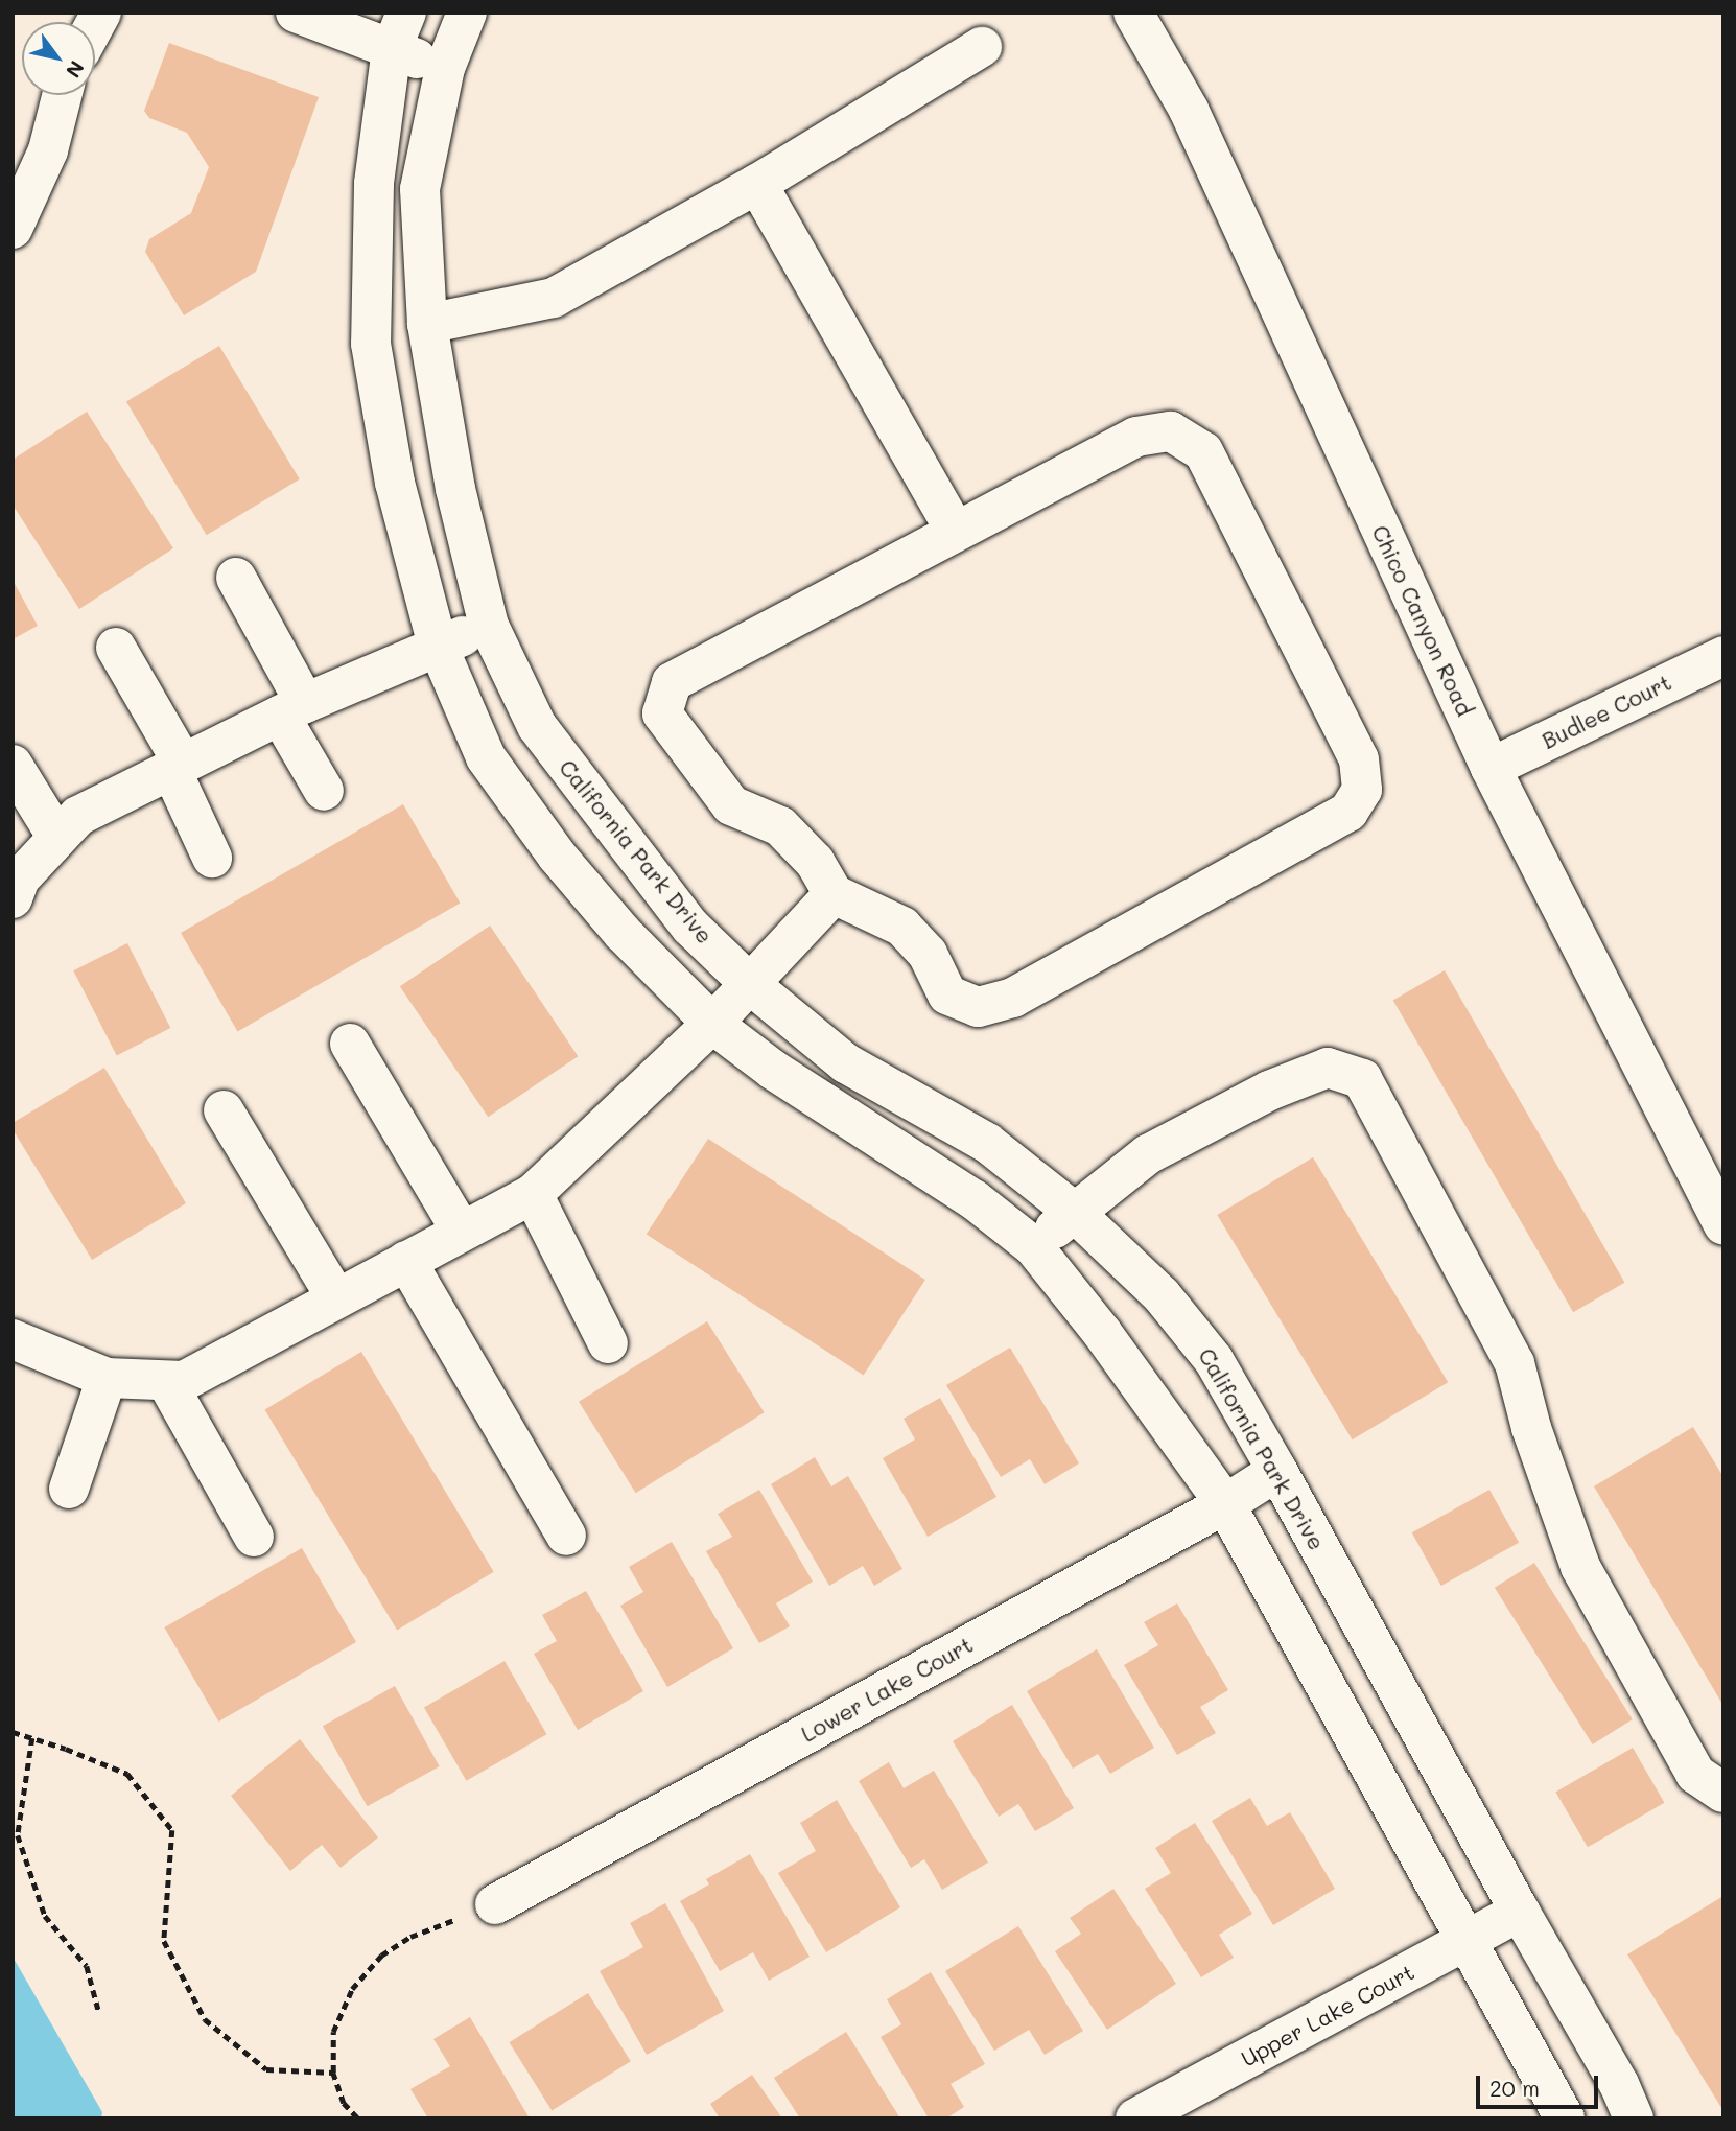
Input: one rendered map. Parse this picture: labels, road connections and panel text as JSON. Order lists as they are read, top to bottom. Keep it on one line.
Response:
{"streets":{"street":["Chico Canyon Road","Budlee Court","California Park Drive","Lower Lake Court","Upper Lake Court"]},"crossings":[["Chico Canyon Road","Budlee Court"],["California Park Drive","Lower Lake Court"],["California Park Drive","Upper Lake Court"]],"scale_bar":"20 m","north":"bottom right"}
